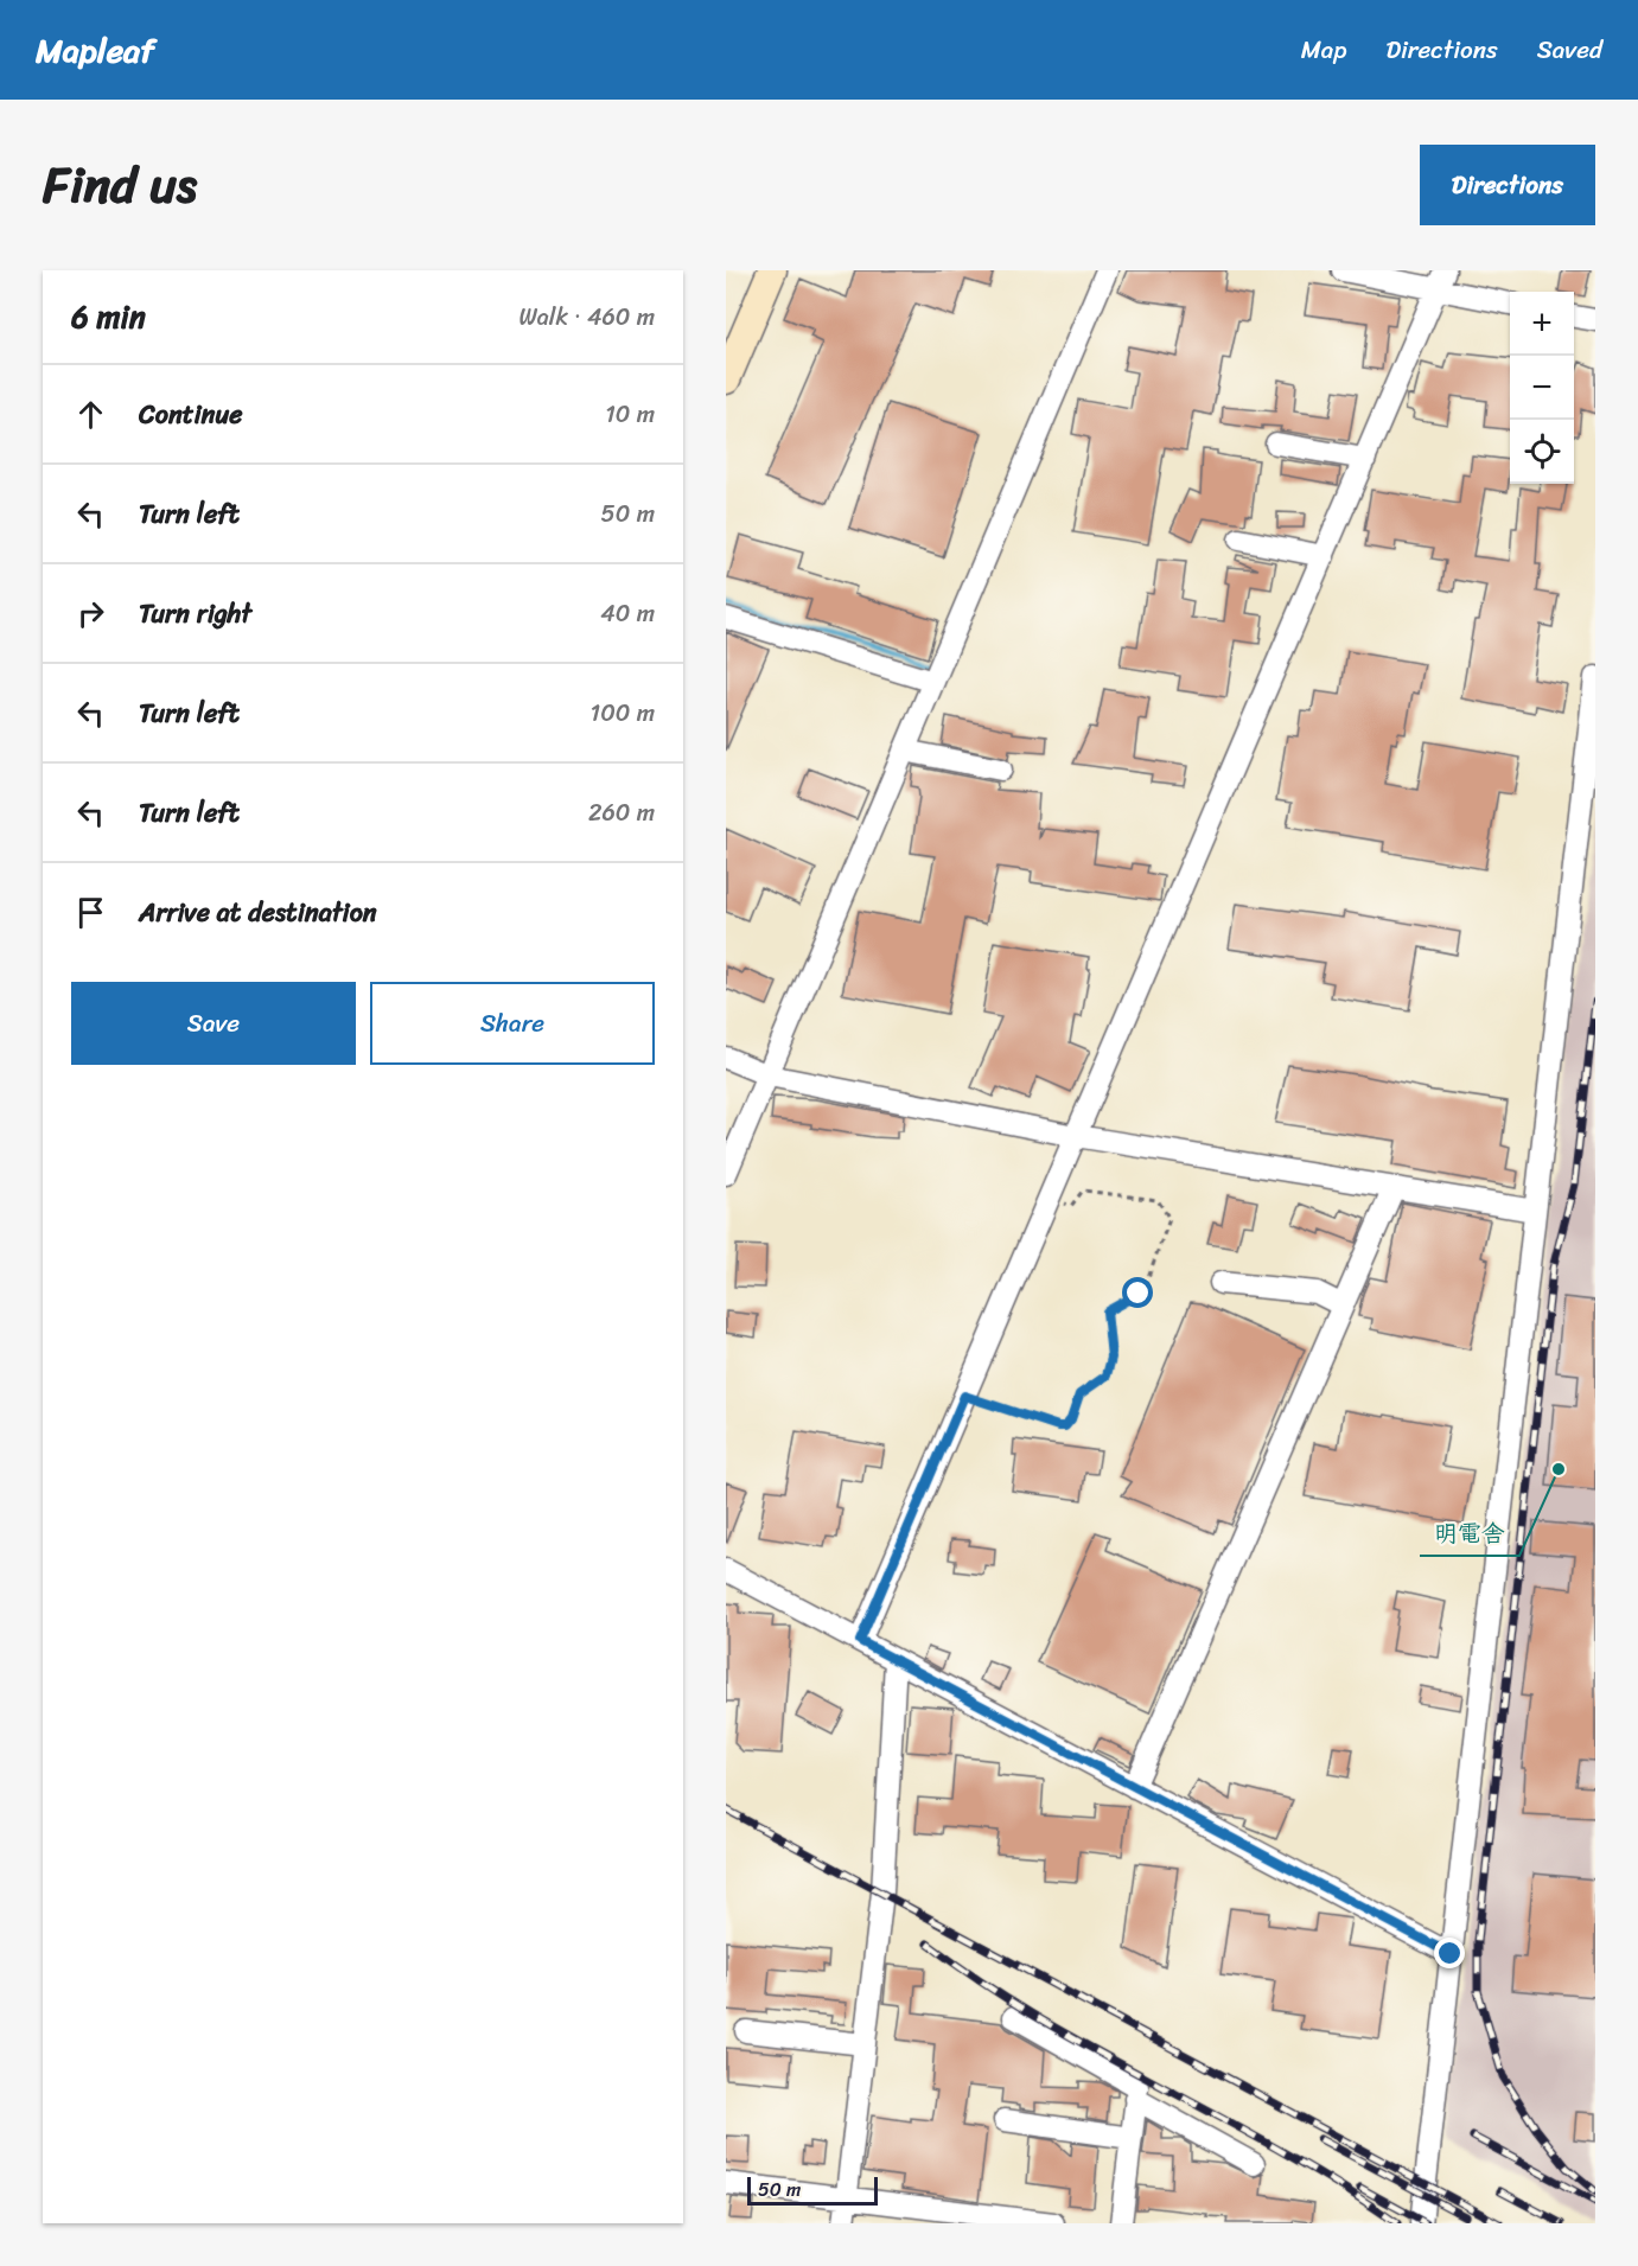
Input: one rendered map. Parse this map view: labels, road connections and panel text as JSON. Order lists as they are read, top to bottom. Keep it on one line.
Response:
{"places":["明電舎"],"scale_bar":"50 m","page":{"header":"Mapleaf","nav":["Map","Directions","Saved"],"title":"Find us","buttons":["Directions",["Save","Share"]],"heading":["6 min","Walk · 460 m"],"map_buttons":["+","−"],"list":[["Continue","10 m"],["Turn left","50 m"],["Turn right","40 m"],["Turn left","100 m"],["Turn left","260 m"],"Arrive at destination"],"scale":"50 m"}}
